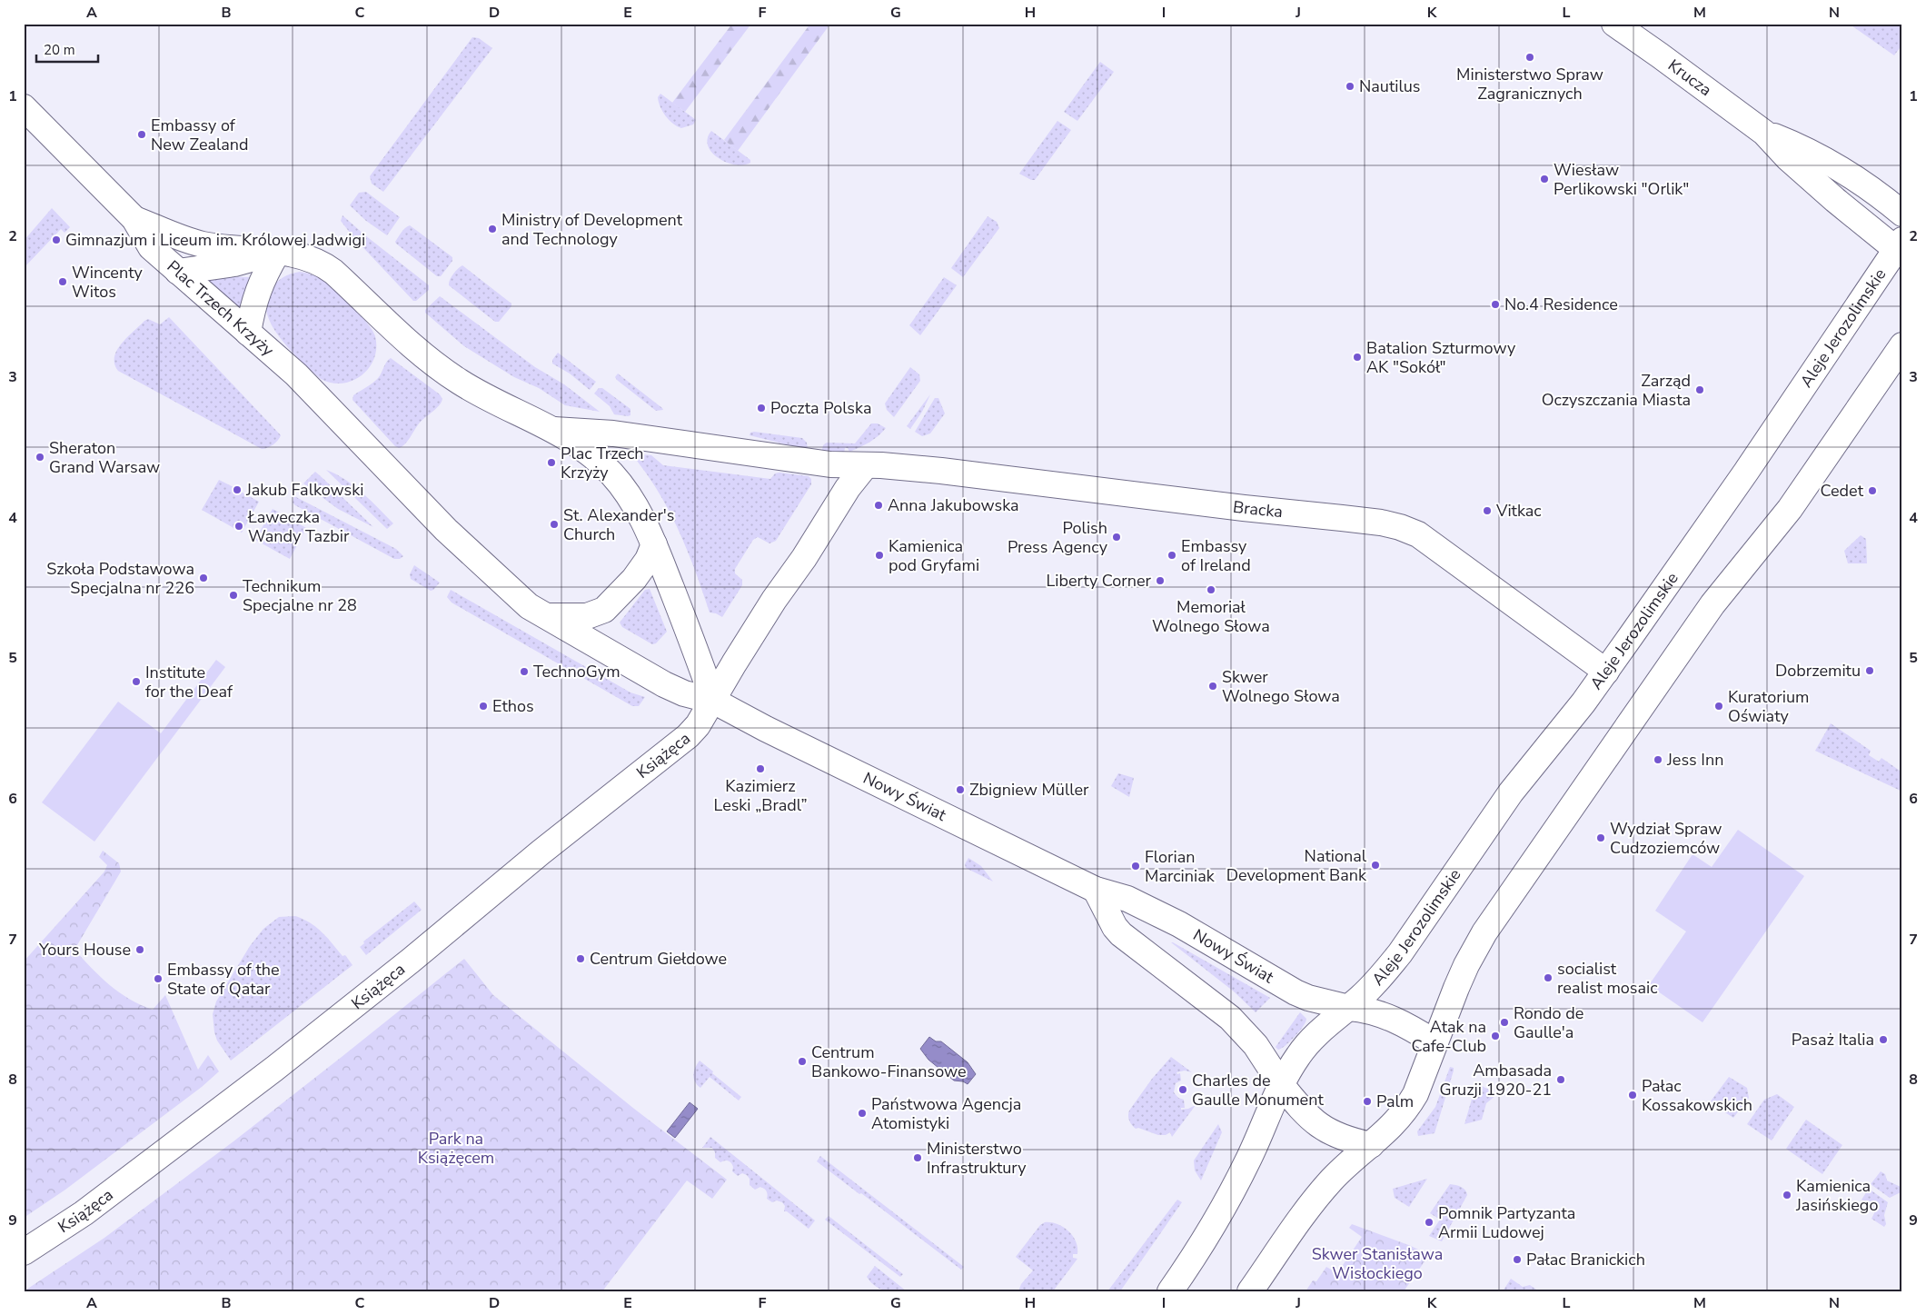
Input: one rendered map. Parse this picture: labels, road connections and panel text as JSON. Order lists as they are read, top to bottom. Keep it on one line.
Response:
{"streets":{"street":["Krucza","Plac Trzech Krzyży","Aleje Jerozolimskie","Bracka","Książęca","Nowy Świat"]},"crossings":[["Krucza","Aleje Jerozolimskie"],["Plac Trzech Krzyży","Bracka"],["Plac Trzech Krzyży","Książęca"],["Plac Trzech Krzyży","Nowy Świat"],["Aleje Jerozolimskie","Bracka"],["Aleje Jerozolimskie","Nowy Świat"],["Książęca","Nowy Świat"]],"parks":["Park na Książęcem","Skwer Stanisława Wisłockiego"],"places":["Ministerstwo Spraw Zagranicznych","Nautilus","Embassy of New Zealand","Wiesław Perlikowski \"Orlik\"","Ministry of Development and Technology","Gimnazjum i Liceum im. Królowej Jadwigi","Wincenty Witos","No.4 Residence","Batalion Szturmowy AK \"Sokół\"","Zarząd Oczyszczania Miasta","Poczta Polska","Sheraton Grand Warsaw","Plac Trzech Krzyży","Jakub Falkowski","Cedet","Anna Jakubowska","Vitkac","St. Alexander's Church","Ławeczka Wandy Tazbir","Polish Press Agency","Kamienica pod Gryfami","Embassy of Ireland","Szkoła Podstawowa Specjalna nr 226","Liberty Corner","Memoriał Wolnego Słowa","Technikum Specjalne nr 28","Dobrzemitu","TechnoGym","Institute for the Deaf","Skwer Wolnego Słowa","Ethos","Kuratorium Oświaty","Jess Inn","Kazimierz Leski „Bradl”","Zbigniew Müller","Wydział Spraw Cudzoziemców","National Development Bank","Florian Marciniak","Yours House","Centrum Giełdowe","socialist realist mosaic","Embassy of the State of Qatar","Rondo de Gaulle'a","Atak na Cafe-Club","Pasaż Italia","Centrum Bankowo-Finansowe","Ambasada Gruzji 1920-21","Charles de Gaulle Monument","Pałac Kossakowskich","Palm","Państwowa Agencja Atomistyki","Ministerstwo Infrastruktury","Kamienica Jasińskiego","Pomnik Partyzanta Armii Ludowej","Pałac Branickich"],"scale_bar":"20 m","grid":{"columns":["A","B","C","D","E","F","G","H","I","J","K","L","M","N"],"rows":["1","2","3","4","5","6","7","8","9"]}}
